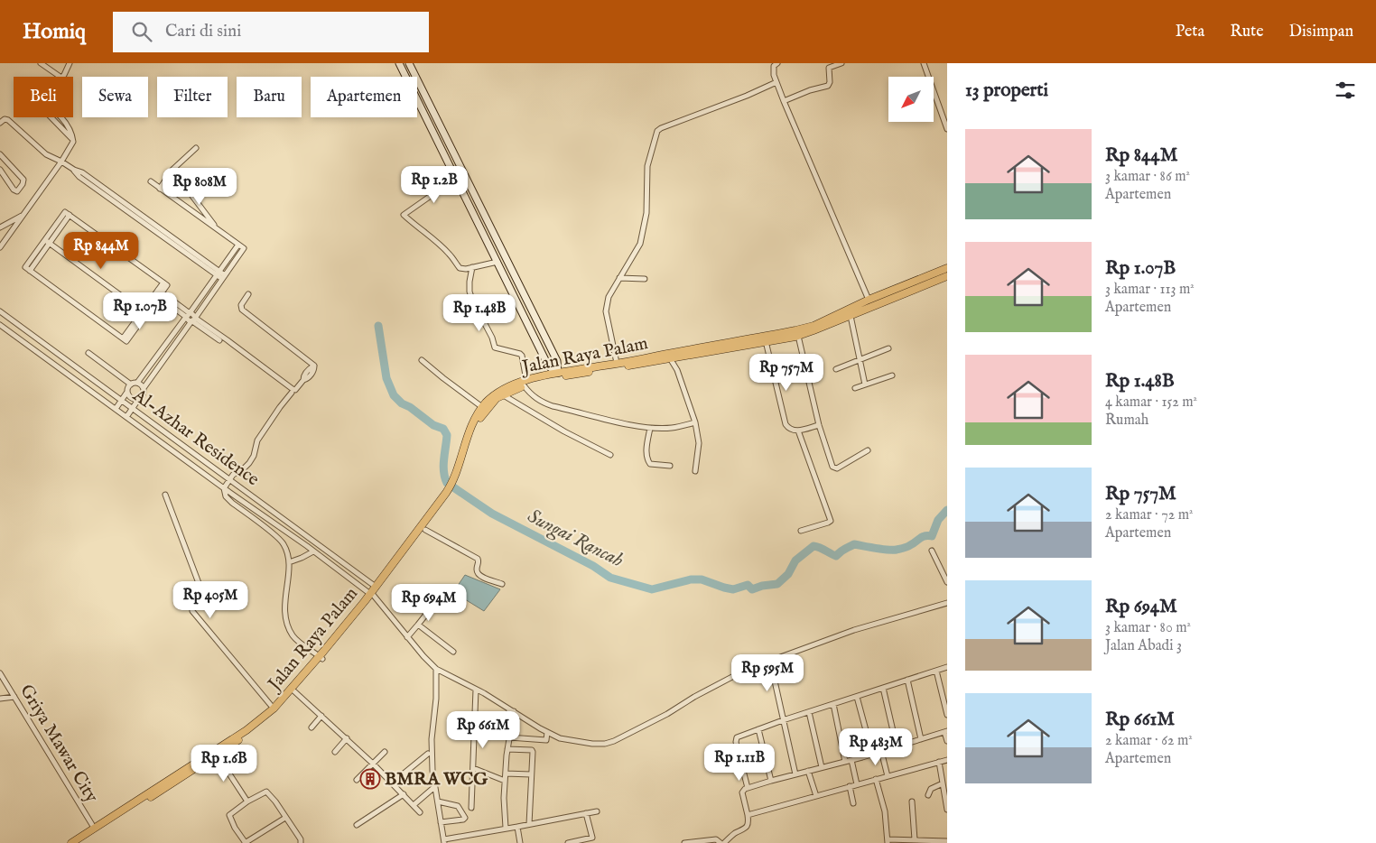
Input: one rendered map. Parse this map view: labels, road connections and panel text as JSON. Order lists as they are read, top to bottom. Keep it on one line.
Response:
{"streets":{"main road":["Jalan Raya Palam"],"street":["Al-Azhar Residence","Griya Mawar City"]},"crossings":[["Jalan Raya Palam","Al-Azhar Residence"],["Jalan Raya Palam","Griya Mawar City"]],"water":["Sungai Rancah"],"places":{"building":["BMRA WCG"]},"north":"bottom left","page":{"header":"Homiq","search":"Cari di sini","nav":["Peta","Rute","Disimpan"],"heading":"13 properti","chip":["Beli","Sewa","Filter","Baru","Apartemen"],"list":[{"name":"Rp 844M","note":"3 kamar · 86 m² · Apartemen"},{"name":"Rp 1.07B","note":"3 kamar · 113 m² · Apartemen"},{"name":"Rp 1.48B","note":"4 kamar · 152 m² · Rumah"},{"name":"Rp 757M","note":"2 kamar · 72 m² · Apartemen"},{"name":"Rp 694M","note":"3 kamar · 80 m² · Jalan Abadi 3"},{"name":"Rp 661M","note":"2 kamar · 62 m² · Apartemen"}],"price":["Rp 1.2B","Rp 808M","Rp 844M","Rp 1.07B","Rp 1.48B","Rp 757M","Rp 405M","Rp 694M","Rp 595M","Rp 661M","Rp 483M","Rp 1.11B","Rp 1.6B"]}}
